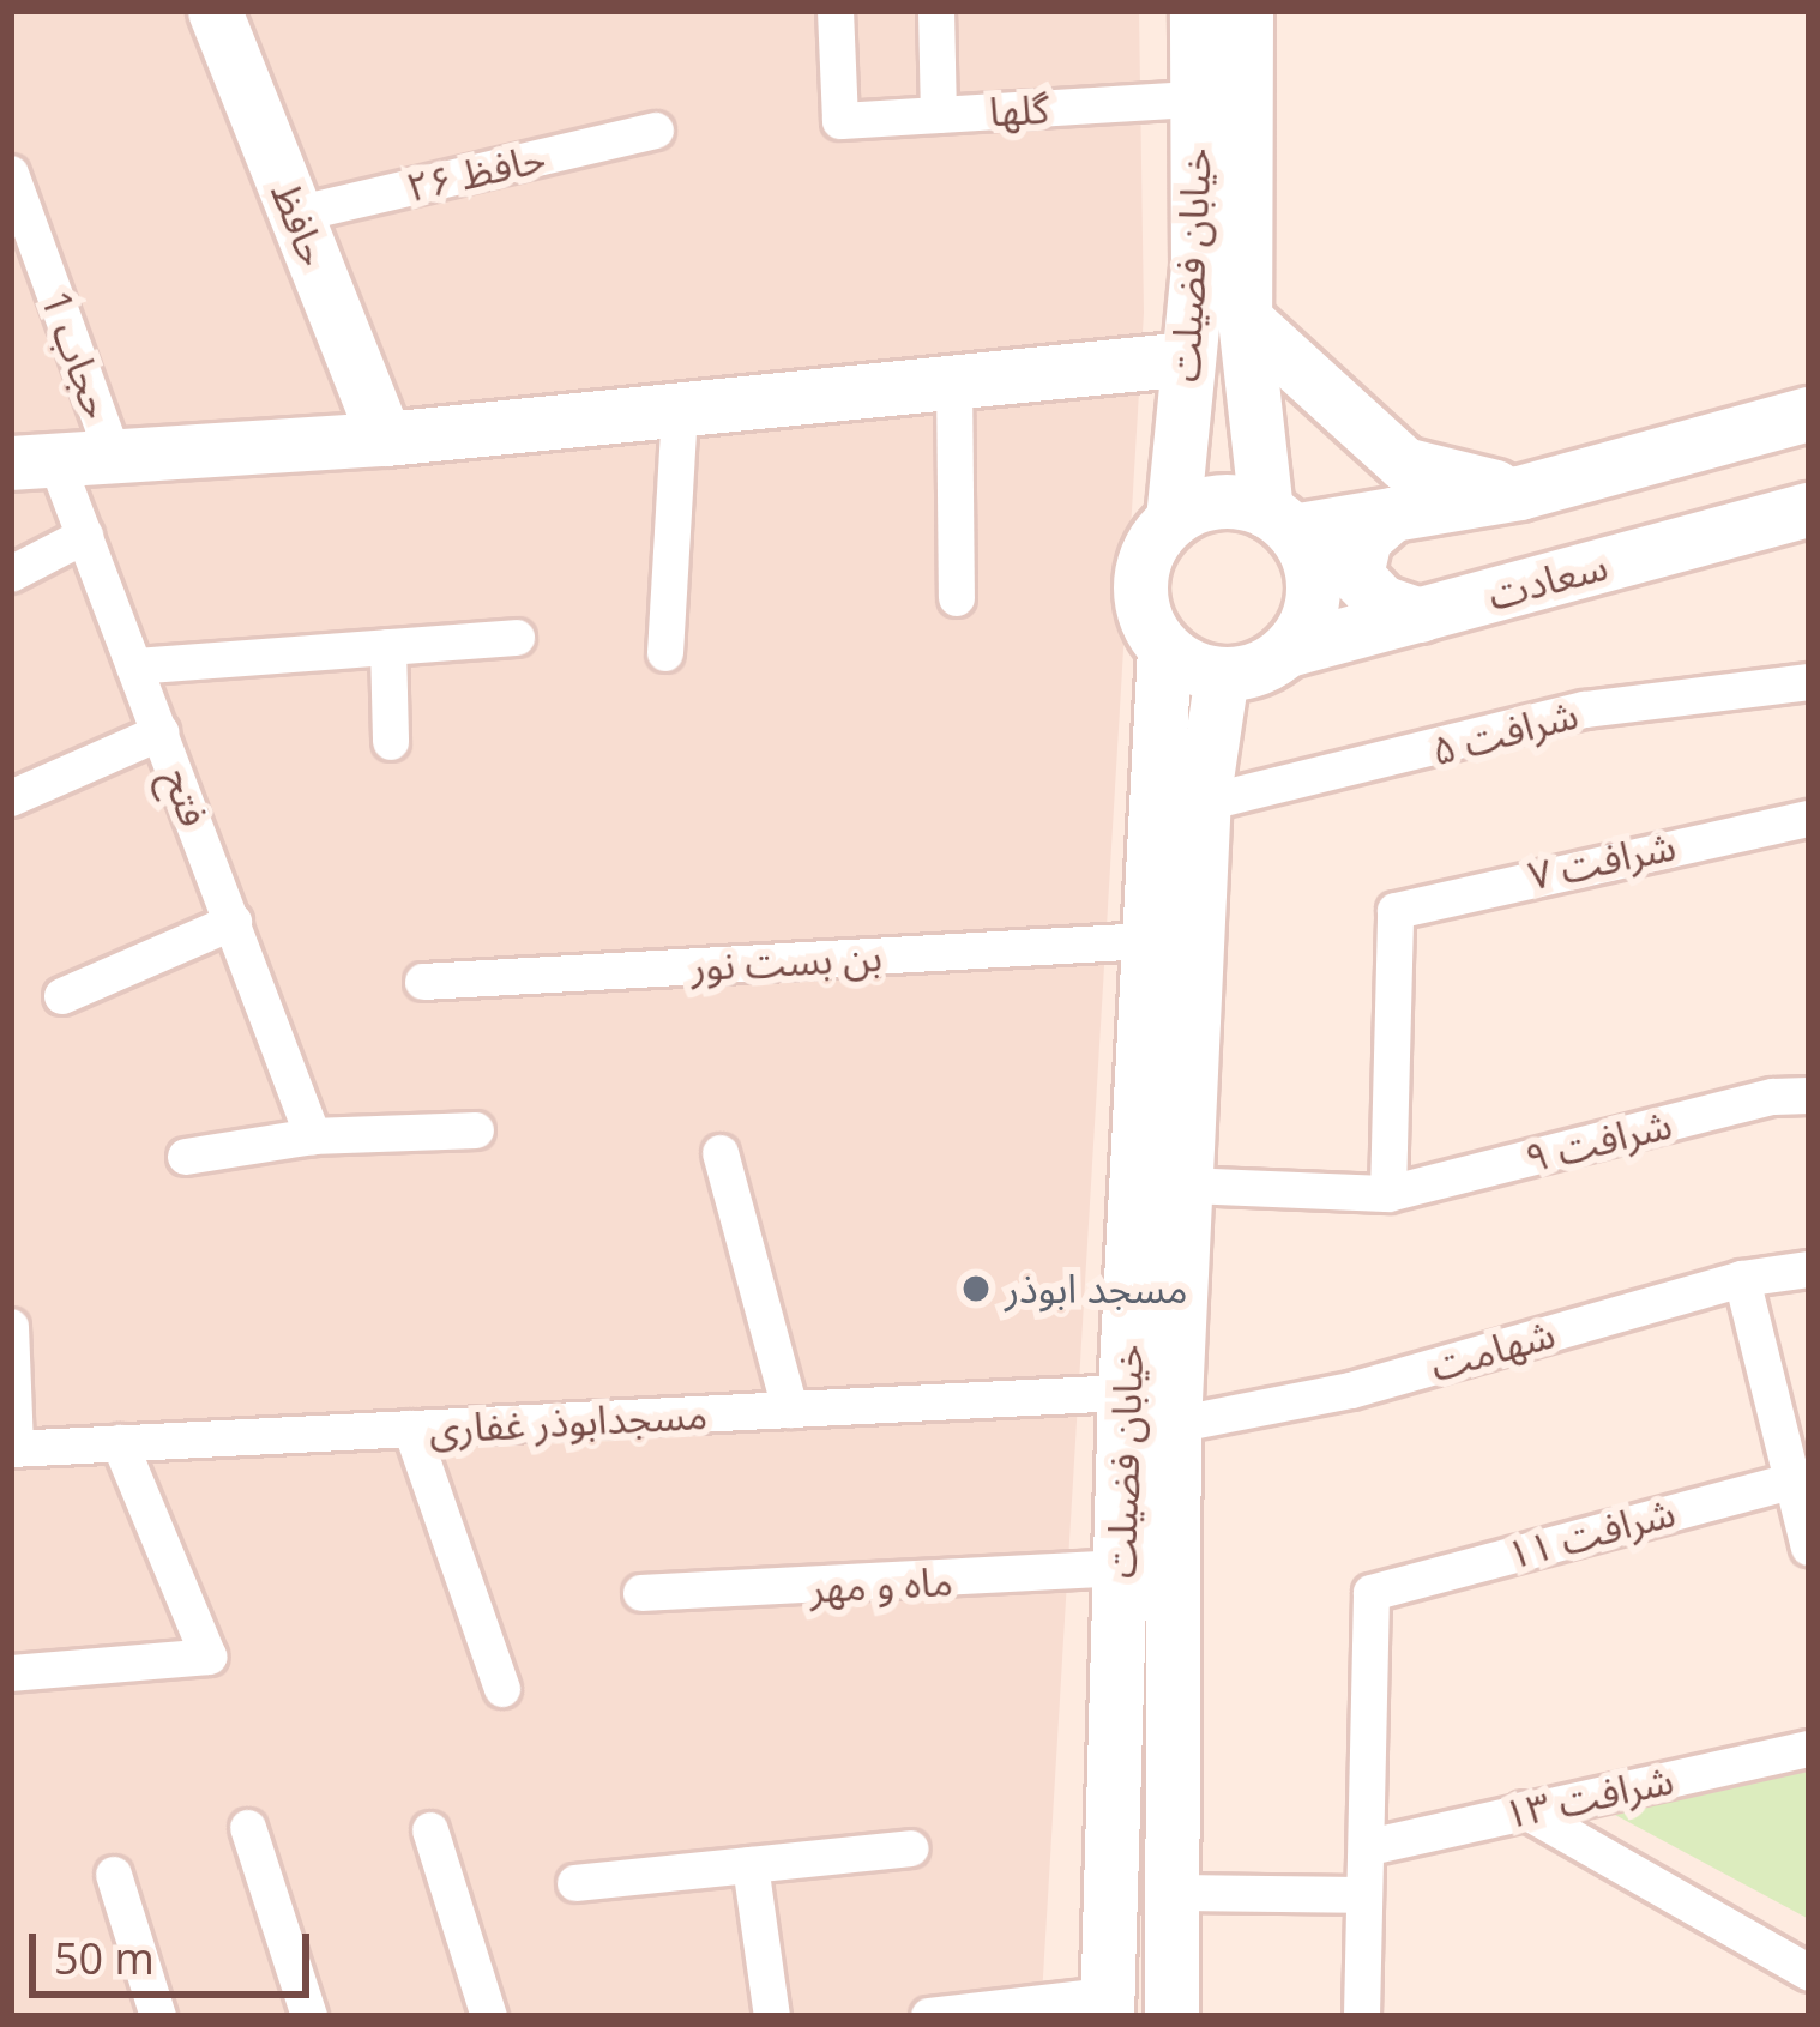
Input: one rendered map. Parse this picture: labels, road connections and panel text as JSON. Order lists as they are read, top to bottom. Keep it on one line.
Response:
{"streets":{"main road":["حافظ","خیابان فضیلت","سعادت"],"street":["گلها","حافظ ۲۶","حجاب 1","شرافت ۵","فتح","شرافت ۷","بن بست نور","شرافت ۹","شهامت","مسجدابوذر غفاری","شرافت ۱۱","ماه و مهر","شرافت ۱۳"]},"crossings":[["گلها","خیابان فضیلت"],["حافظ ۲۶","حافظ"],["خیابان فضیلت","سعادت"],["خیابان فضیلت","شرافت ۵"],["خیابان فضیلت","بن بست نور"],["خیابان فضیلت","شرافت ۹"],["خیابان فضیلت","شهامت"],["خیابان فضیلت","مسجدابوذر غفاری"],["خیابان فضیلت","ماه و مهر"],["شرافت ۷","شرافت ۹"],["شرافت ۱۱","شرافت ۱۳"]],"places":["مسجد ابوذر"],"scale_bar":"50 m"}
